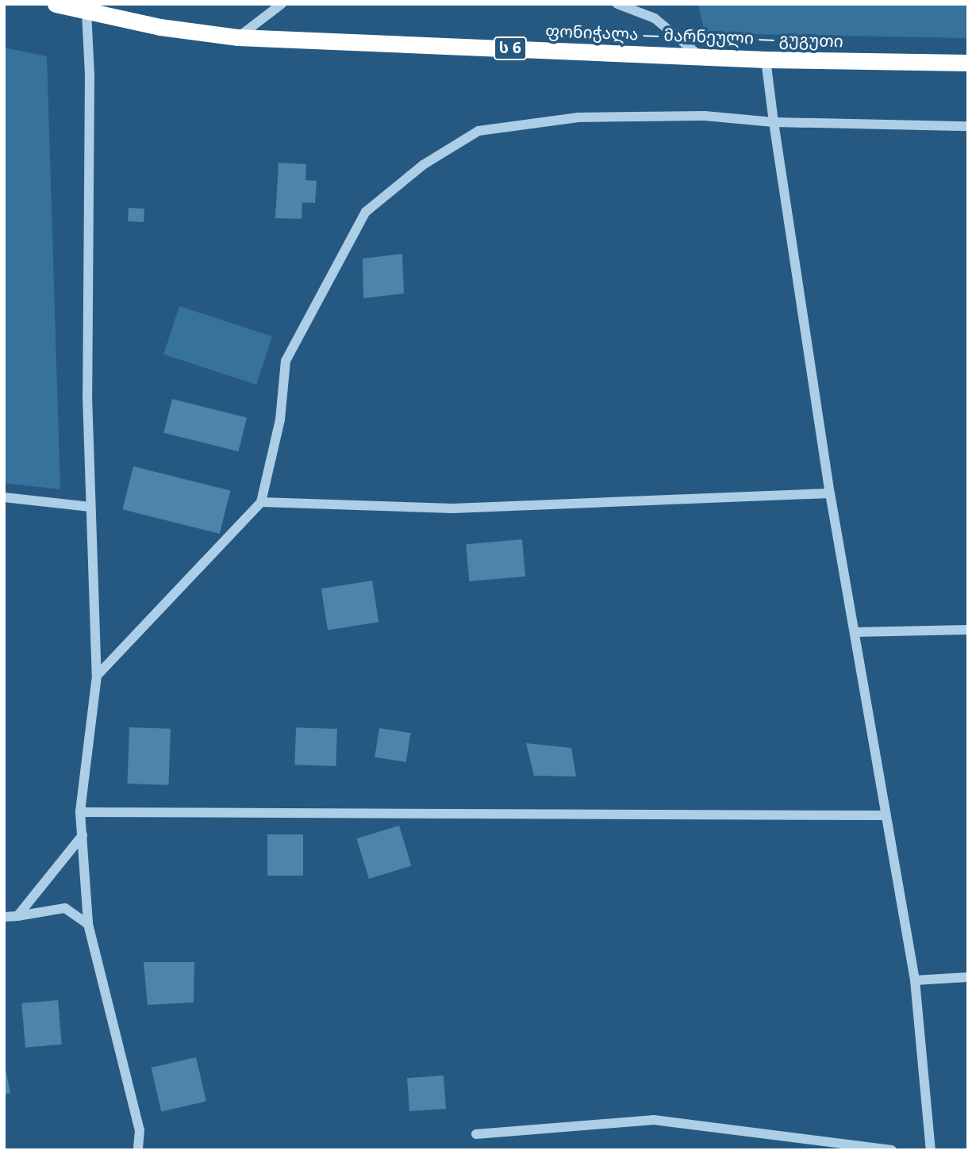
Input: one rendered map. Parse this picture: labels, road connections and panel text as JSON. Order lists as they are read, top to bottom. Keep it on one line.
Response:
{"streets":{"highway":["ფონიჭალა — მარნეული — გუგუთი","ს 6"]}}
